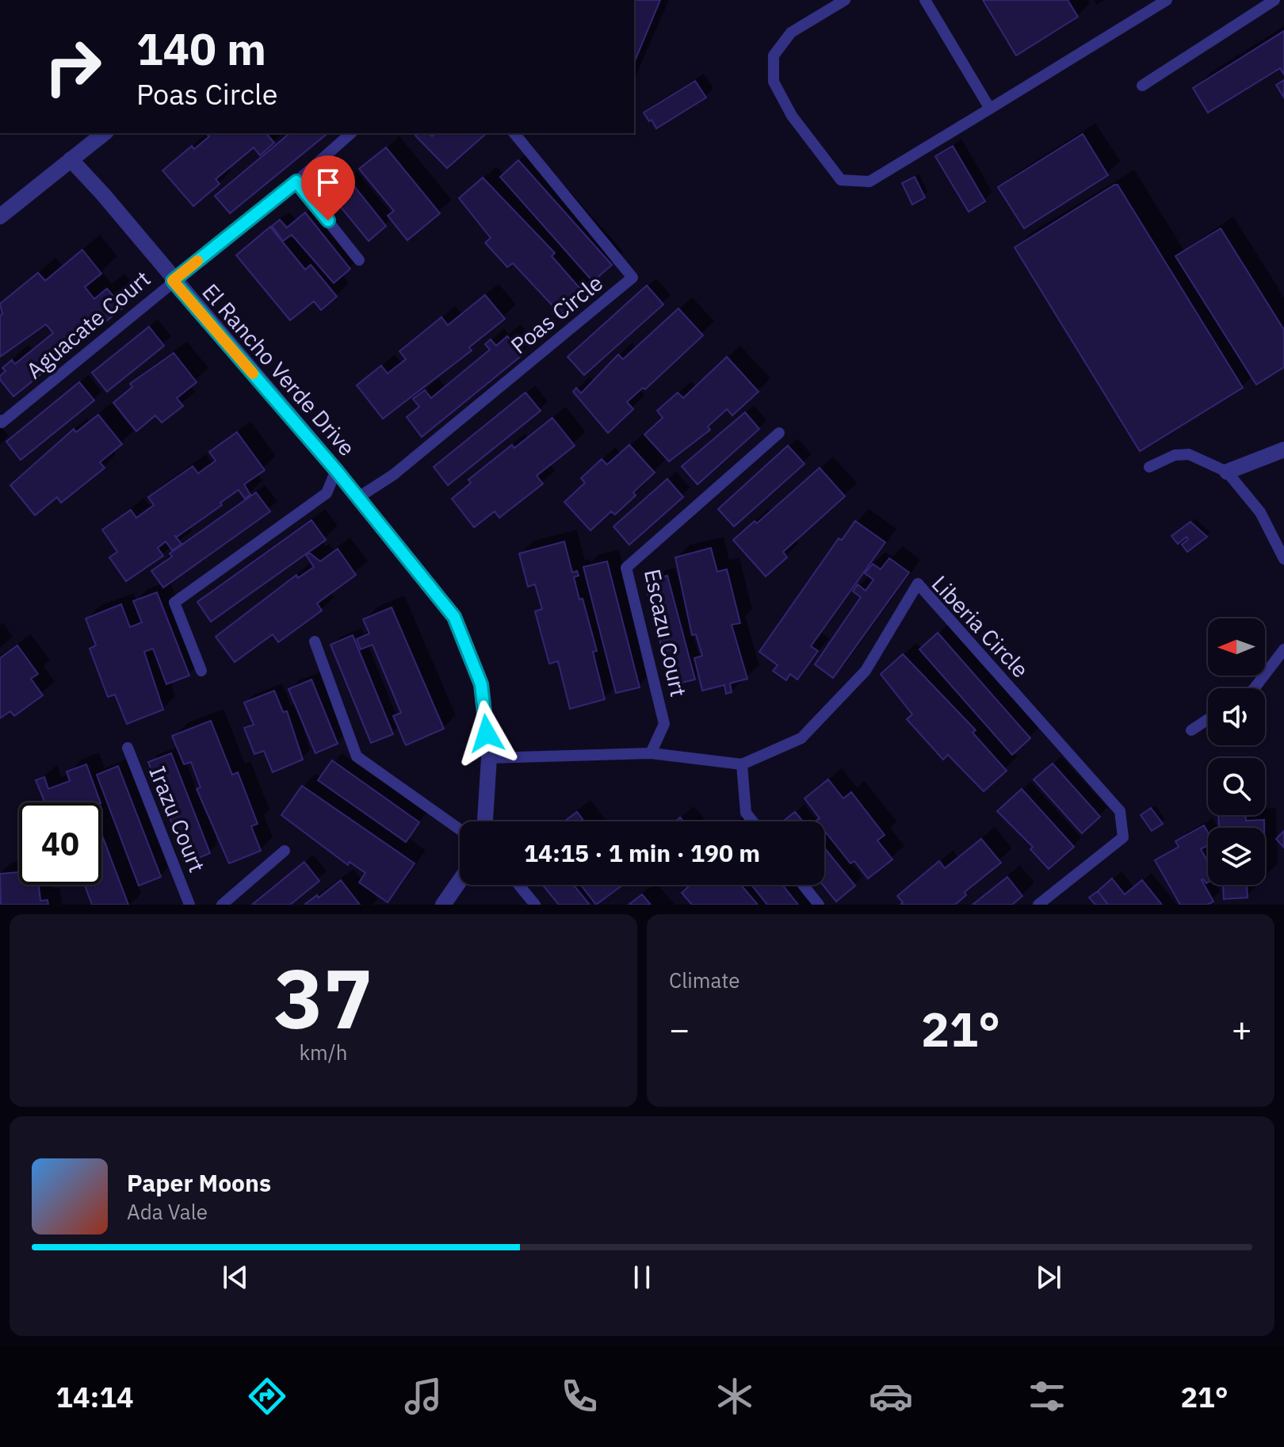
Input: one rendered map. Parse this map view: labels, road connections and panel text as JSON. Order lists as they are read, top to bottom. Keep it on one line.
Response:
{"streets":{"street":["El Rancho Verde Drive"],"lane":["Poas Circle","Aguacate Court","Liberia Circle","Escazu Court","Irazu Court"]},"crossings":[["Poas Circle","El Rancho Verde Drive"],["Aguacate Court","El Rancho Verde Drive"]],"north":"left","page":{"turn":["140 m","Poas Circle"],"limit":"40","trip":"14:15 · 1 min · 190 m","tile":[["37","km/h"],"Climate"],"heat":["−","21°","+"],"song":["Paper Moons","Ada Vale"],"tabs":["14:14","21°"]}}
